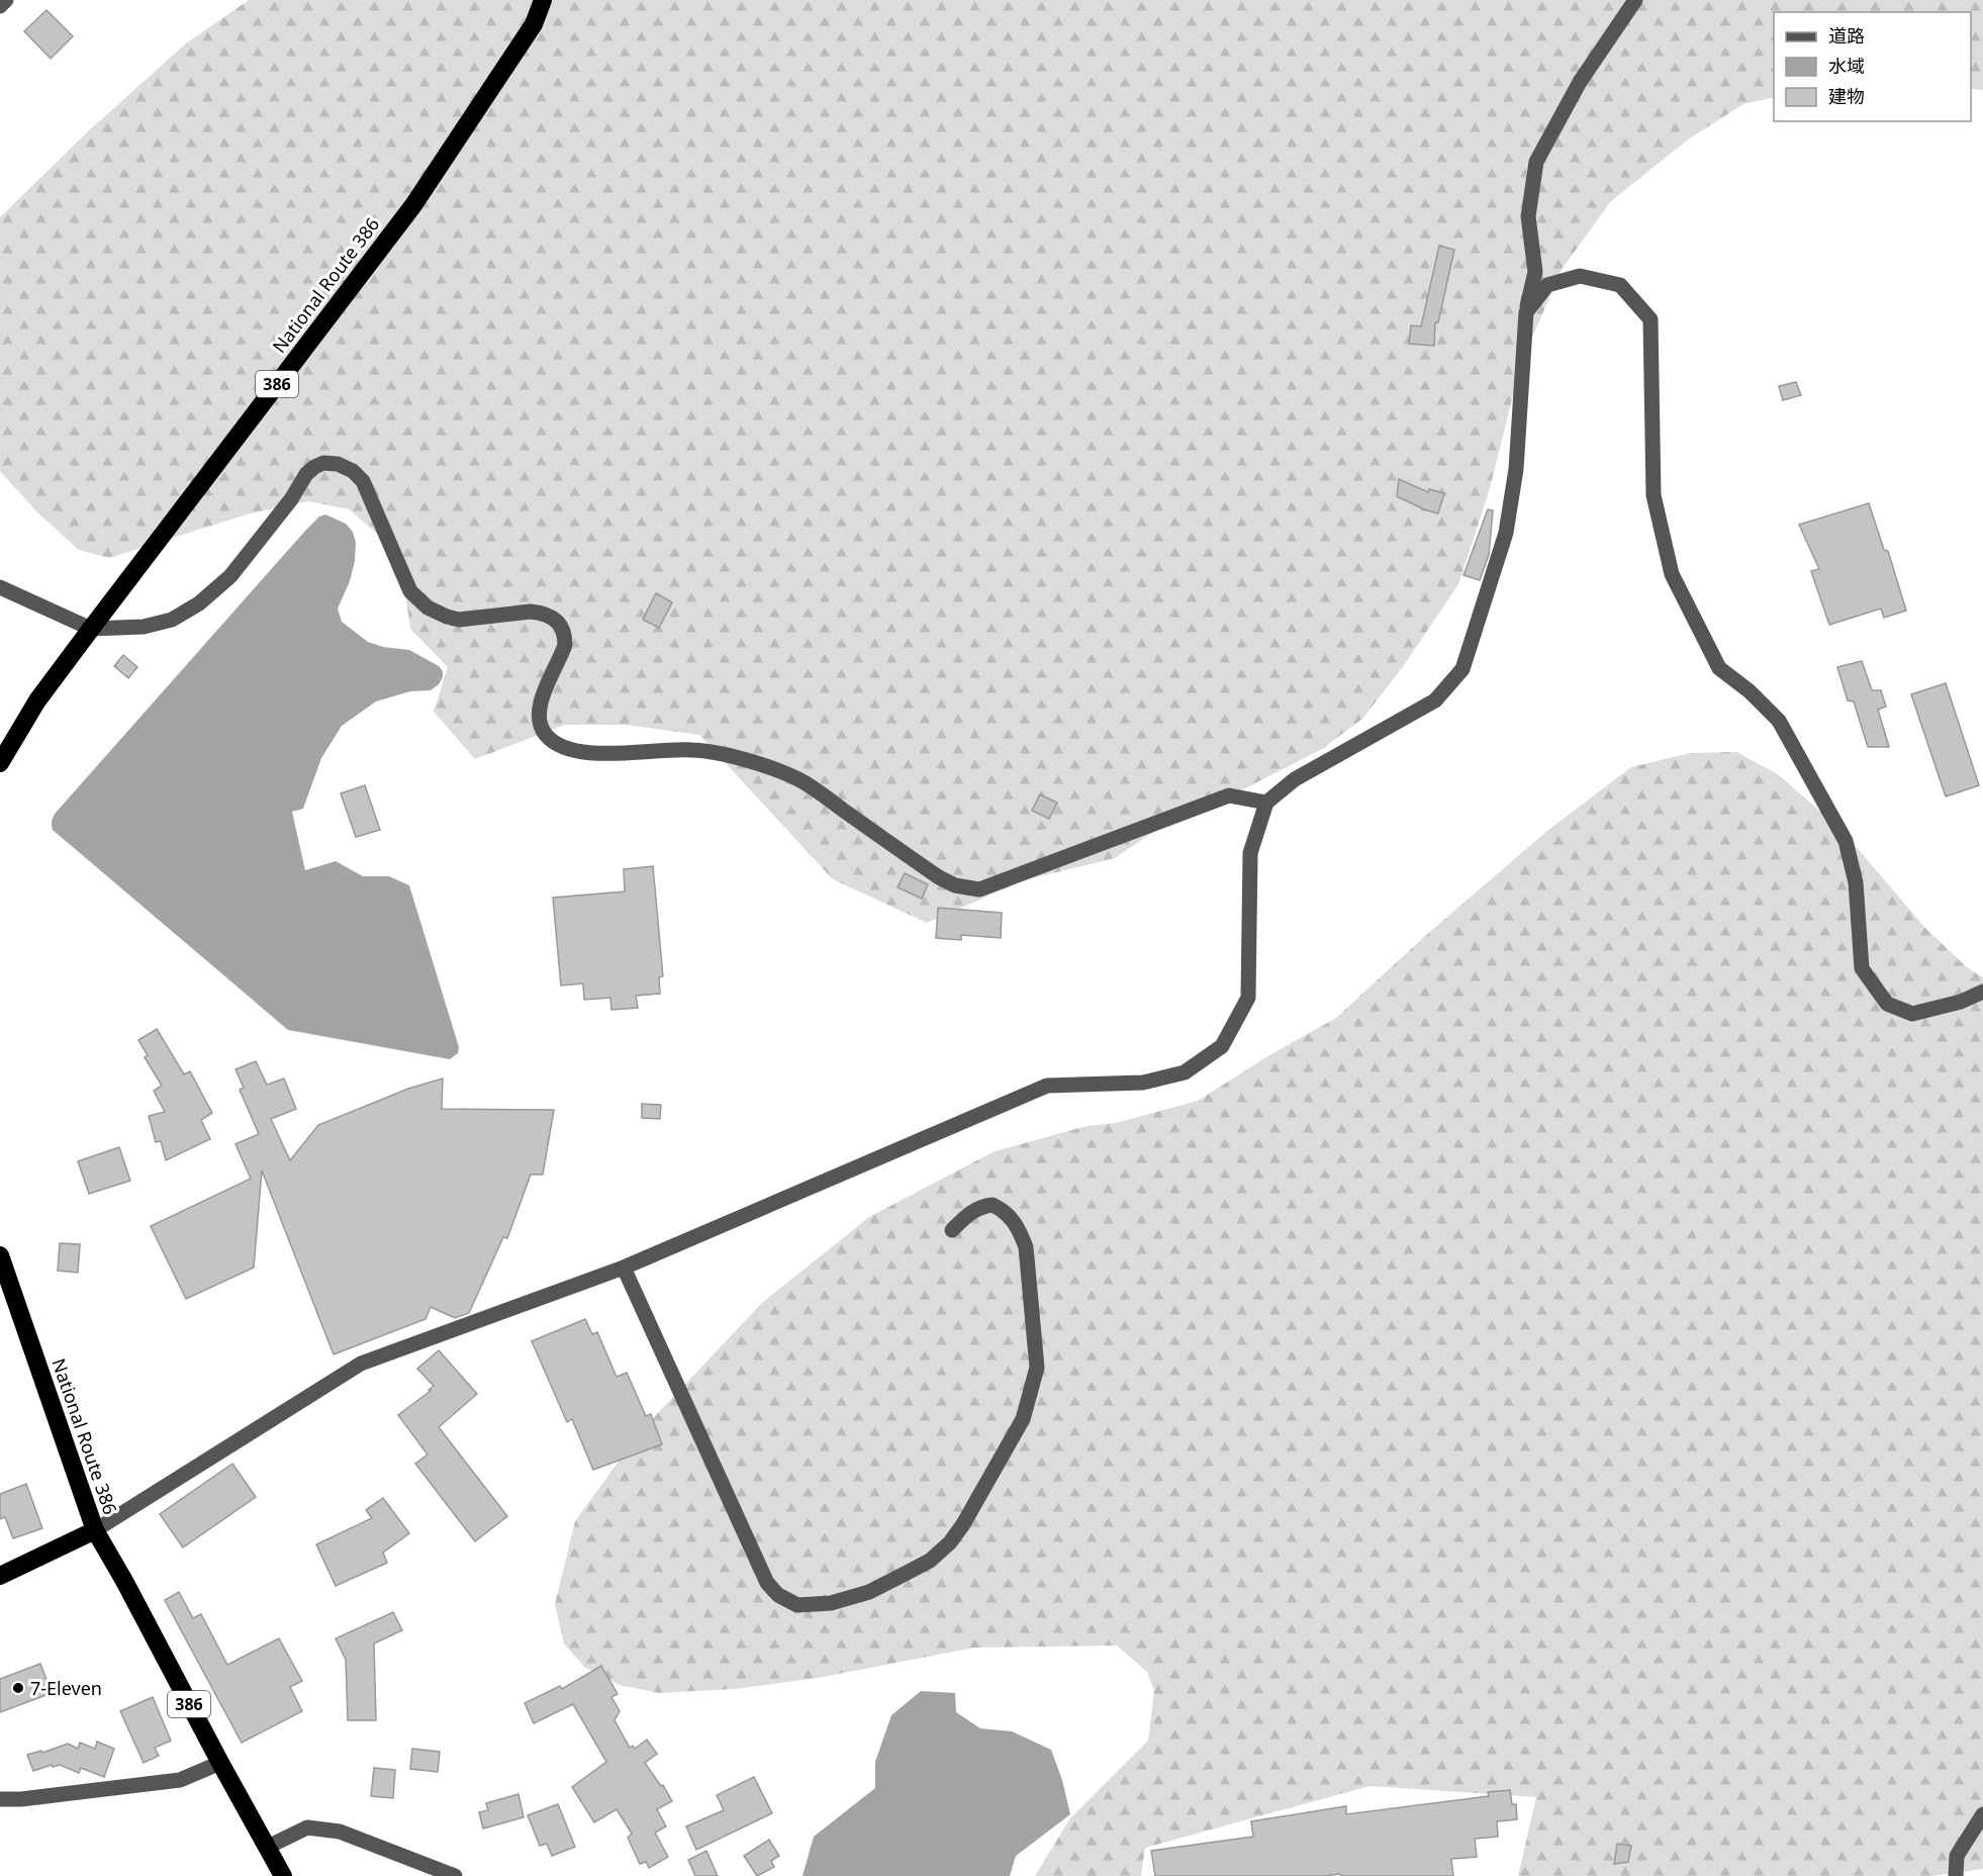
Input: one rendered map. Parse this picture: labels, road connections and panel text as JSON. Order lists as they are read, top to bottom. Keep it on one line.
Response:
{"streets":{"highway":["National Route 386","386"]},"crossings":[["National Route 386","386"]],"places":["7-Eleven"],"legend":["道路","水域","建物"]}
